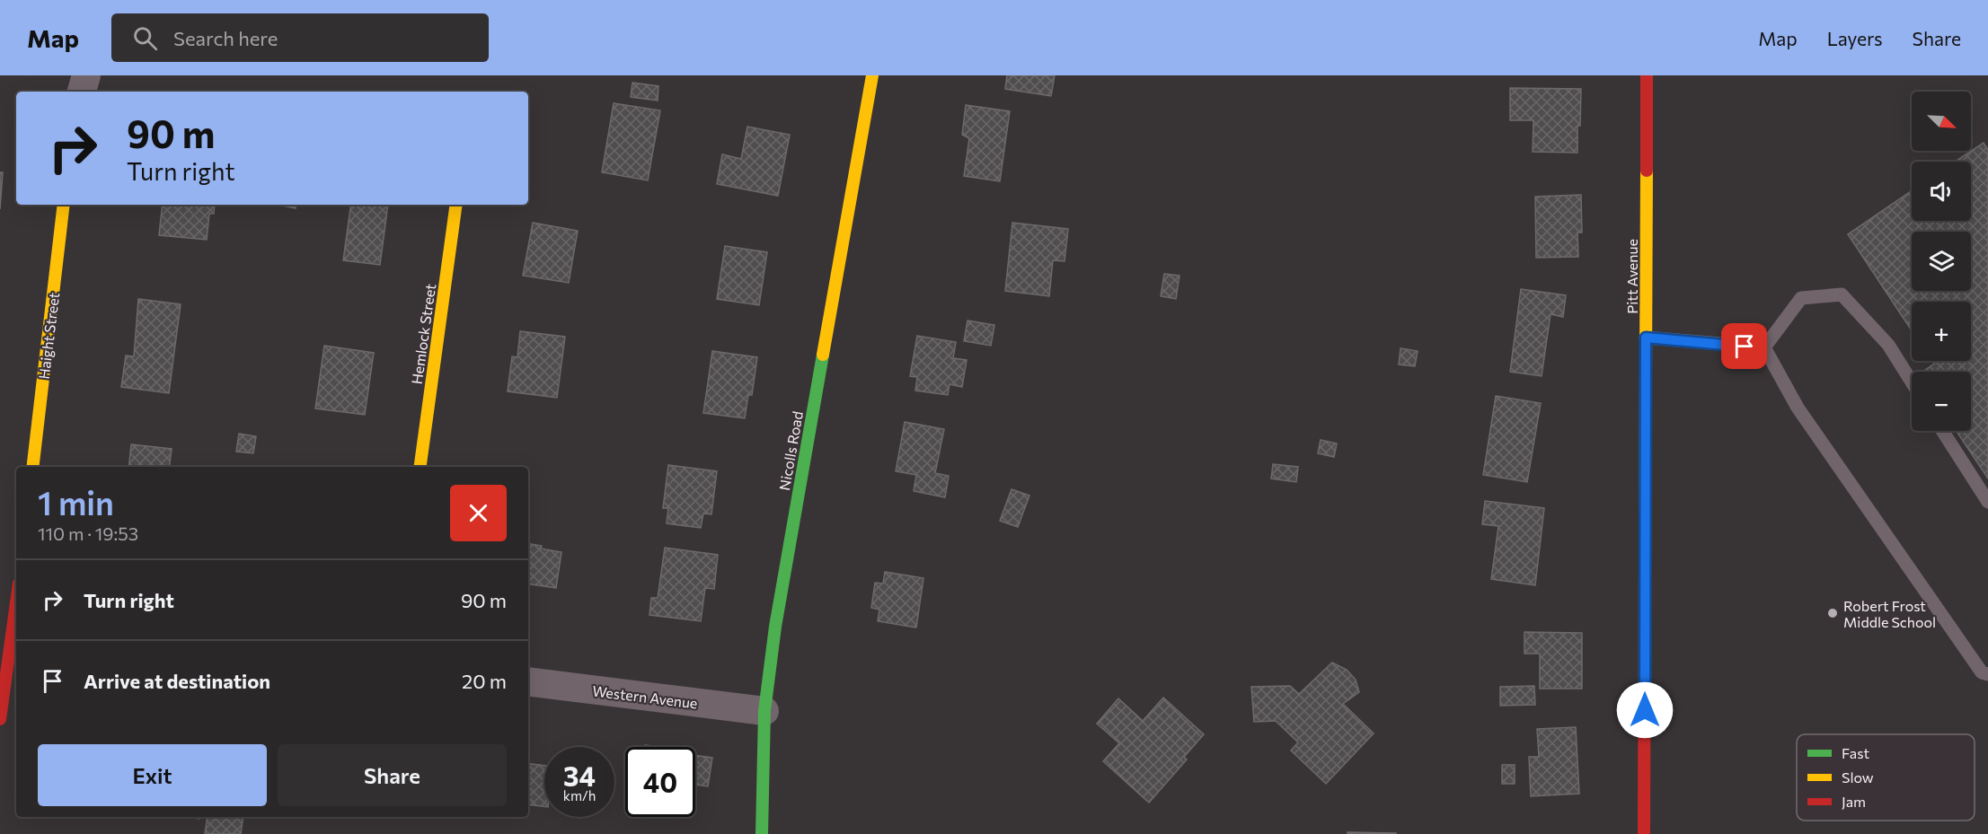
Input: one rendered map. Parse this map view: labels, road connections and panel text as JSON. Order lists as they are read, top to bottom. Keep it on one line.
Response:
{"streets":{"street":["Pitt Avenue","Hemlock Street","Haight Street","Nicolls Road","Western Avenue"]},"crossings":[["Nicolls Road","Western Avenue"]],"places":["Robert Frost Middle School"],"legend":["Fast","Slow","Jam"],"north":"bottom right","page":{"header":"Map","search":"Search here","nav":["Map","Layers","Share"],"map_buttons":["+","−"],"turn":["90 m","Turn right"],"heading":["1 min","110 m · 19:53"],"list":[{"name":"Turn right","value":"90 m"},{"name":"Arrive at destination","value":"20 m"}],"buttons":["Exit","Share"],"speed":"34 km/h","limit":"40"}}
